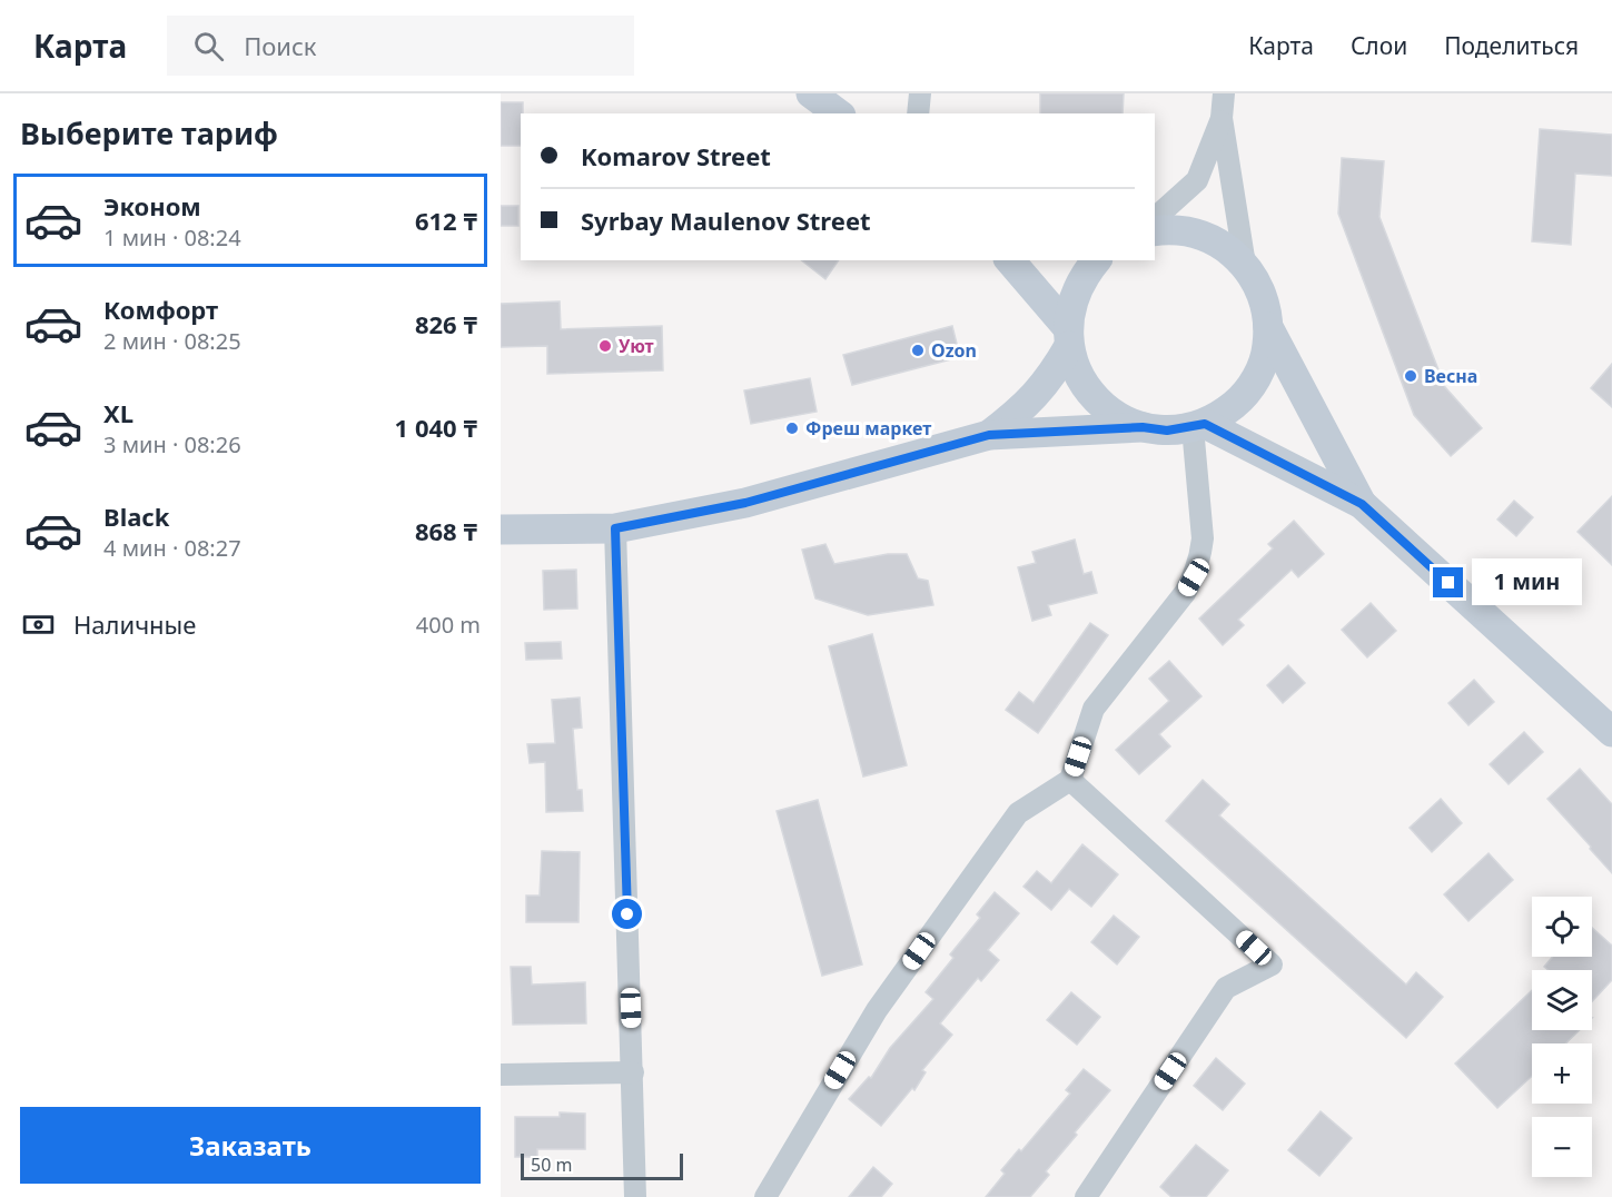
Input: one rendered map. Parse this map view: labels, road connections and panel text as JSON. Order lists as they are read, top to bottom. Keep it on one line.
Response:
{"places":["Уют","Ozon","Весна","Фреш маркет"],"scale_bar":"50 m","page":{"header":"Карта","search":"Поиск","nav":["Карта","Слои","Поделиться"],"heading":"Выберите тариф","banner":["Komarov Street","Syrbay Maulenov Street"],"list":[{"name":"Эконом","note":"1 мин · 08:24","value":"612 ₸"},{"name":"Комфорт","note":"2 мин · 08:25","value":"826 ₸"},{"name":"XL","note":"3 мин · 08:26","value":"1 040 ₸"},{"name":"Black","note":"4 мин · 08:27","value":"868 ₸"}],"bubble":"1 мин","pay":["Наличные","400 m"],"map_buttons":["+","−"],"buttons":"Заказать","scale":"50 m"}}
